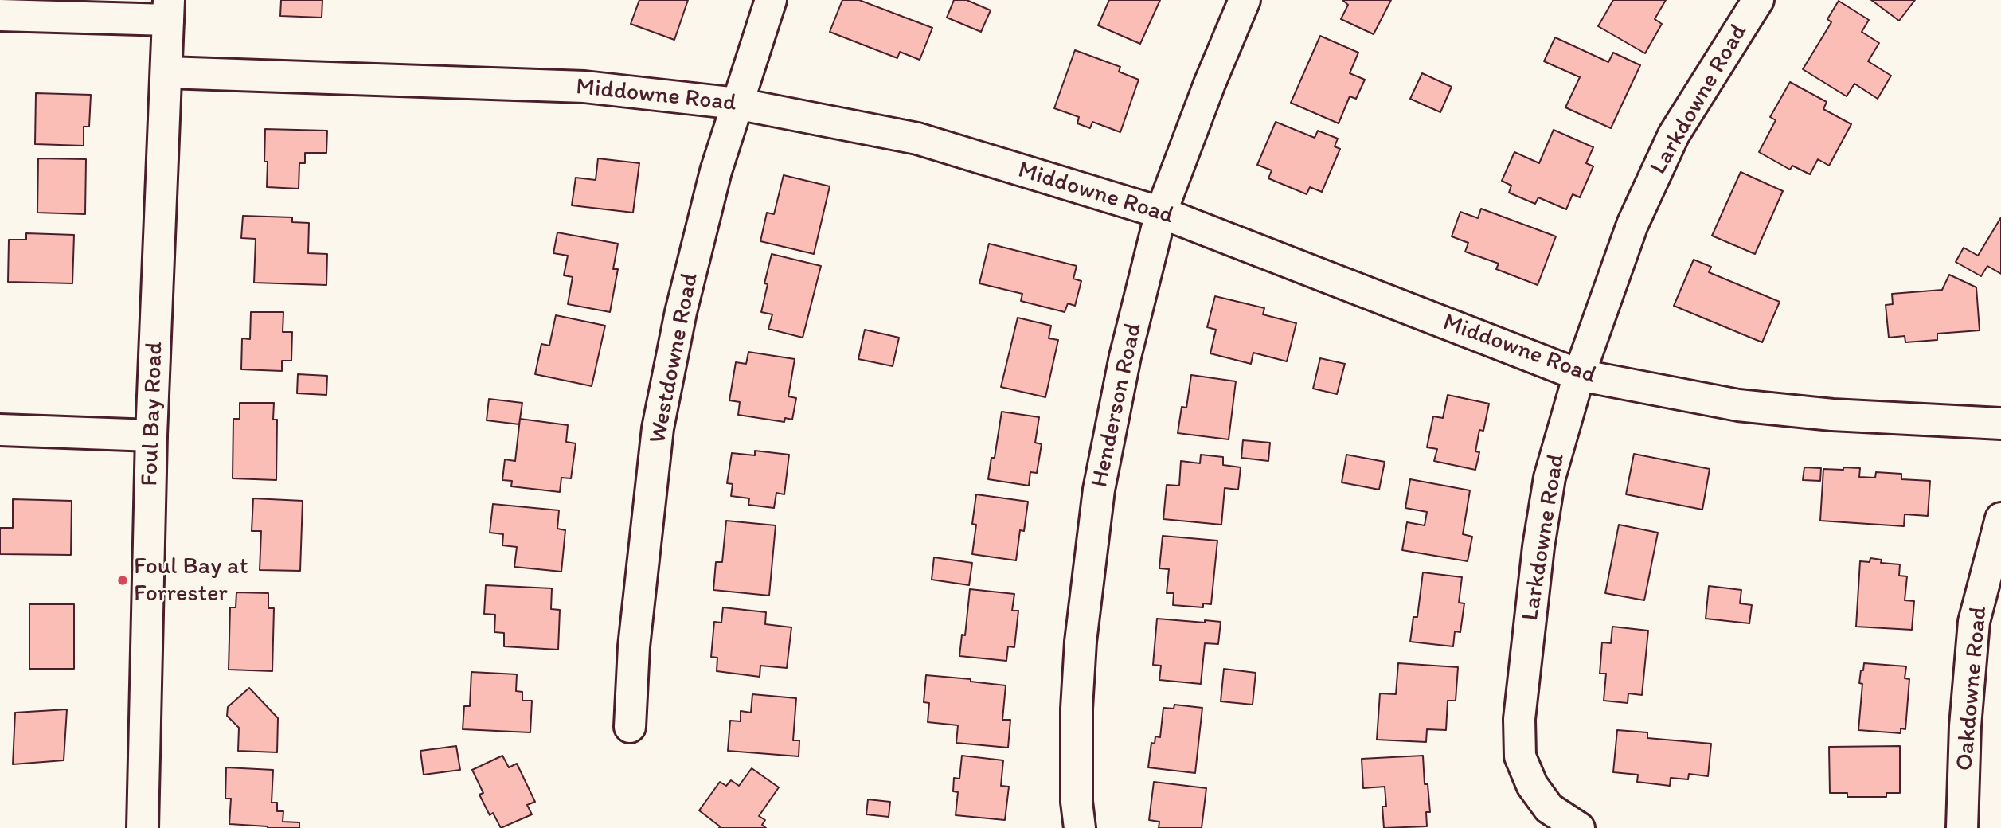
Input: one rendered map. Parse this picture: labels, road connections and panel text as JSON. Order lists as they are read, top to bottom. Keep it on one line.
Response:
{"streets":{"street":["Middowne Road","Larkdowne Road","Westdowne Road","Henderson Road","Foul Bay Road","Oakdowne Road"]},"crossings":[["Middowne Road","Larkdowne Road"],["Middowne Road","Westdowne Road"],["Middowne Road","Henderson Road"],["Middowne Road","Foul Bay Road"]],"places":["Foul Bay at Forrester"]}
